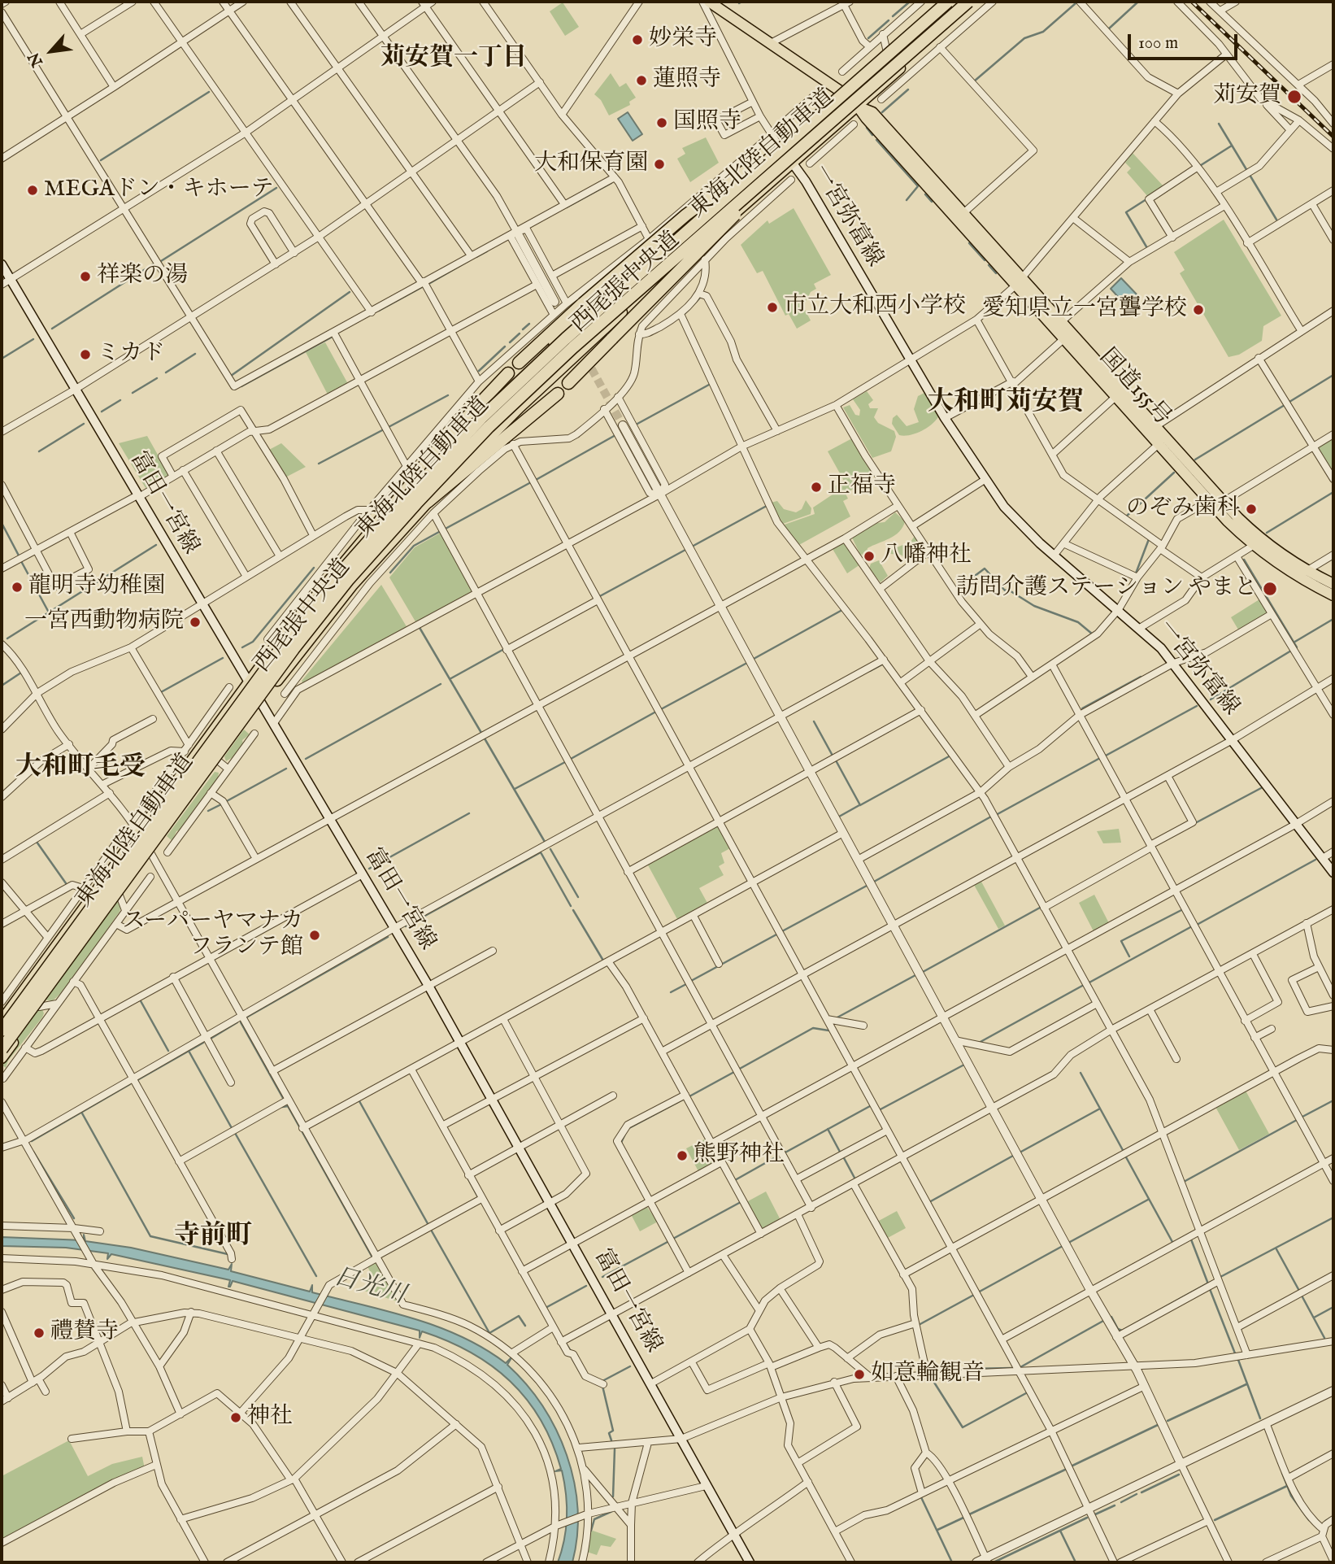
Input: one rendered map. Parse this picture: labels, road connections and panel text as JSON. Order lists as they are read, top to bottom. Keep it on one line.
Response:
{"streets":{"highway":["東海北陸自動車道"],"main road":["一宮弥富線","西尾張中央道","国道155号","富田一宮線"]},"crossings":[["東海北陸自動車道","一宮弥富線"],["東海北陸自動車道","西尾張中央道"],["東海北陸自動車道","国道155号"],["一宮弥富線","西尾張中央道"],["西尾張中央道","国道155号"],["西尾張中央道","富田一宮線"]],"districts":["苅安賀一丁目","大和町苅安賀","大和町毛受","寺前町"],"water":["日光川"],"places":["妙栄寺","蓮照寺","苅安賀","国照寺","大和保育園","MEGAドン・キホーテ","祥楽の湯","市立大和西小学校","愛知県立一宮聾学校","ミカド","正福寺","のぞみ歯科","八幡神社","龍明寺幼稚園","訪問介護ステーション やまと","一宮西動物病院","スーパーヤマナカ フランテ館","熊野神社","禮賛寺","如意輪観音","神社"],"scale_bar":"100 m","north":"bottom left"}
